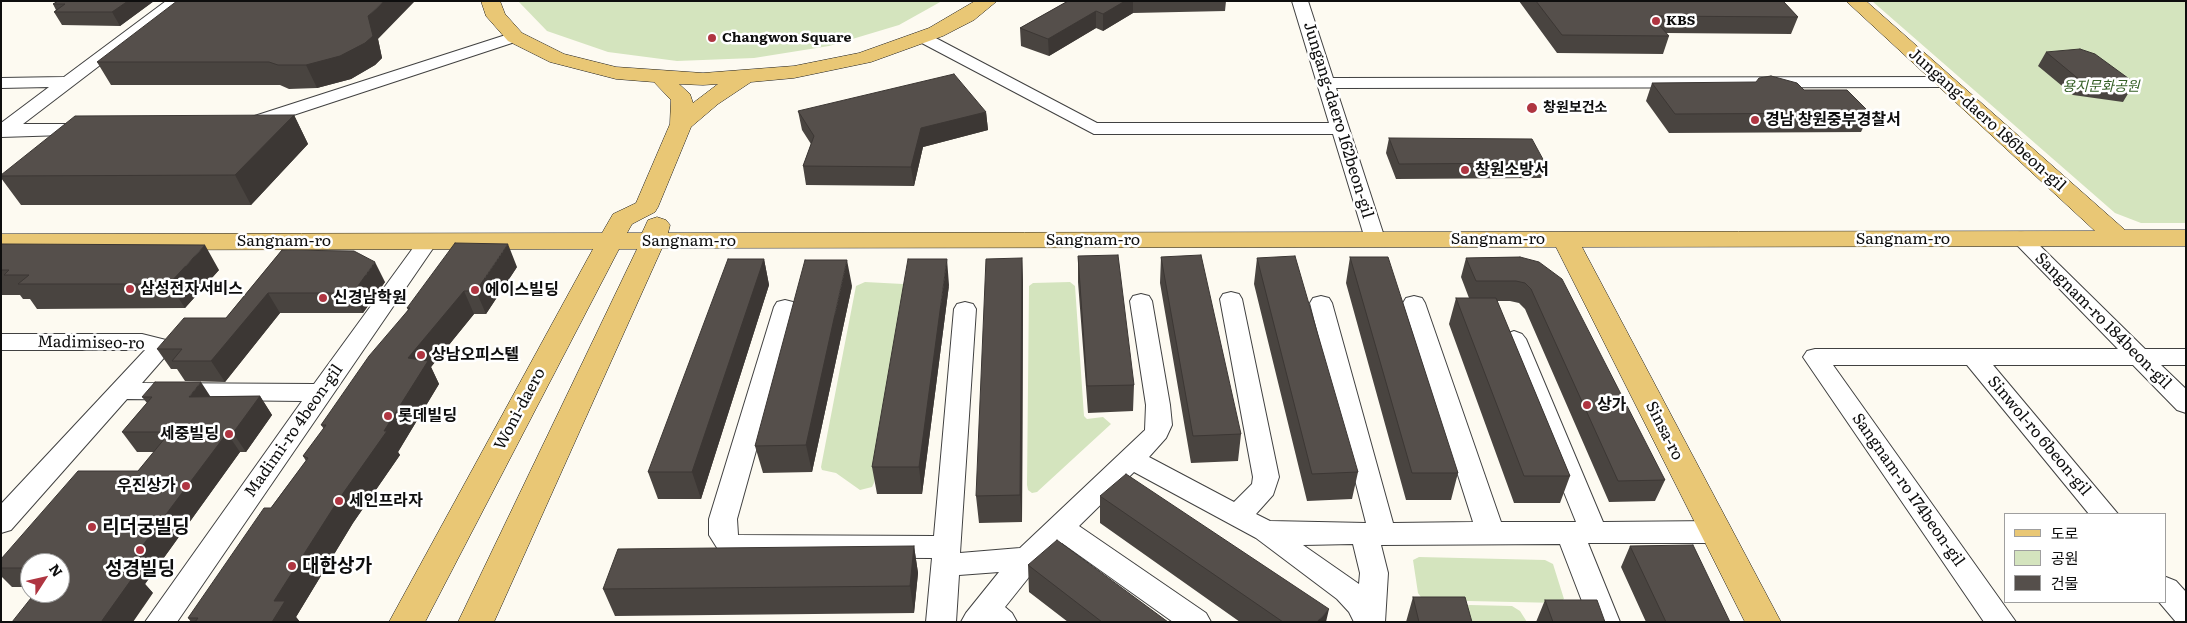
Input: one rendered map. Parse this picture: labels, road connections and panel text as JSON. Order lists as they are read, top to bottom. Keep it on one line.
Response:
{"streets":{"main road":["Jungang-daero 186beon-gil","Sangnam-ro","Woni-daero","Sinsa-ro"],"street":["Jungang-daero 162beon-gil","Sangnam-ro 184beon-gil","Madimiseo-ro","Madimi-ro 4beon-gil","Sinwol-ro 6beon-gil","Sangnam-ro 174beon-gil"]},"crossings":[["Jungang-daero 162beon-gil","Sangnam-ro"],["Jungang-daero 186beon-gil","Sangnam-ro"],["Sangnam-ro","Sangnam-ro 184beon-gil"],["Sangnam-ro","Woni-daero"],["Sangnam-ro","Madimi-ro 4beon-gil"],["Sangnam-ro","Sinsa-ro"],["Sangnam-ro 184beon-gil","Sinwol-ro 6beon-gil"],["Sinwol-ro 6beon-gil","Sangnam-ro 174beon-gil"]],"parks":["용지문화공원"],"places":["KBS","Changwon Square","창원보건소","경남 창원중부경찰서","창원소방서","삼성전자서비스","에이스빌딩","신경남학원","상남오피스텔","상가","롯데빌딩","세중빌딩","우진상가","세인프라자","리더궁빌딩","성경빌딩","대한상가"],"legend":["도로","공원","건물"],"north":"top right"}
